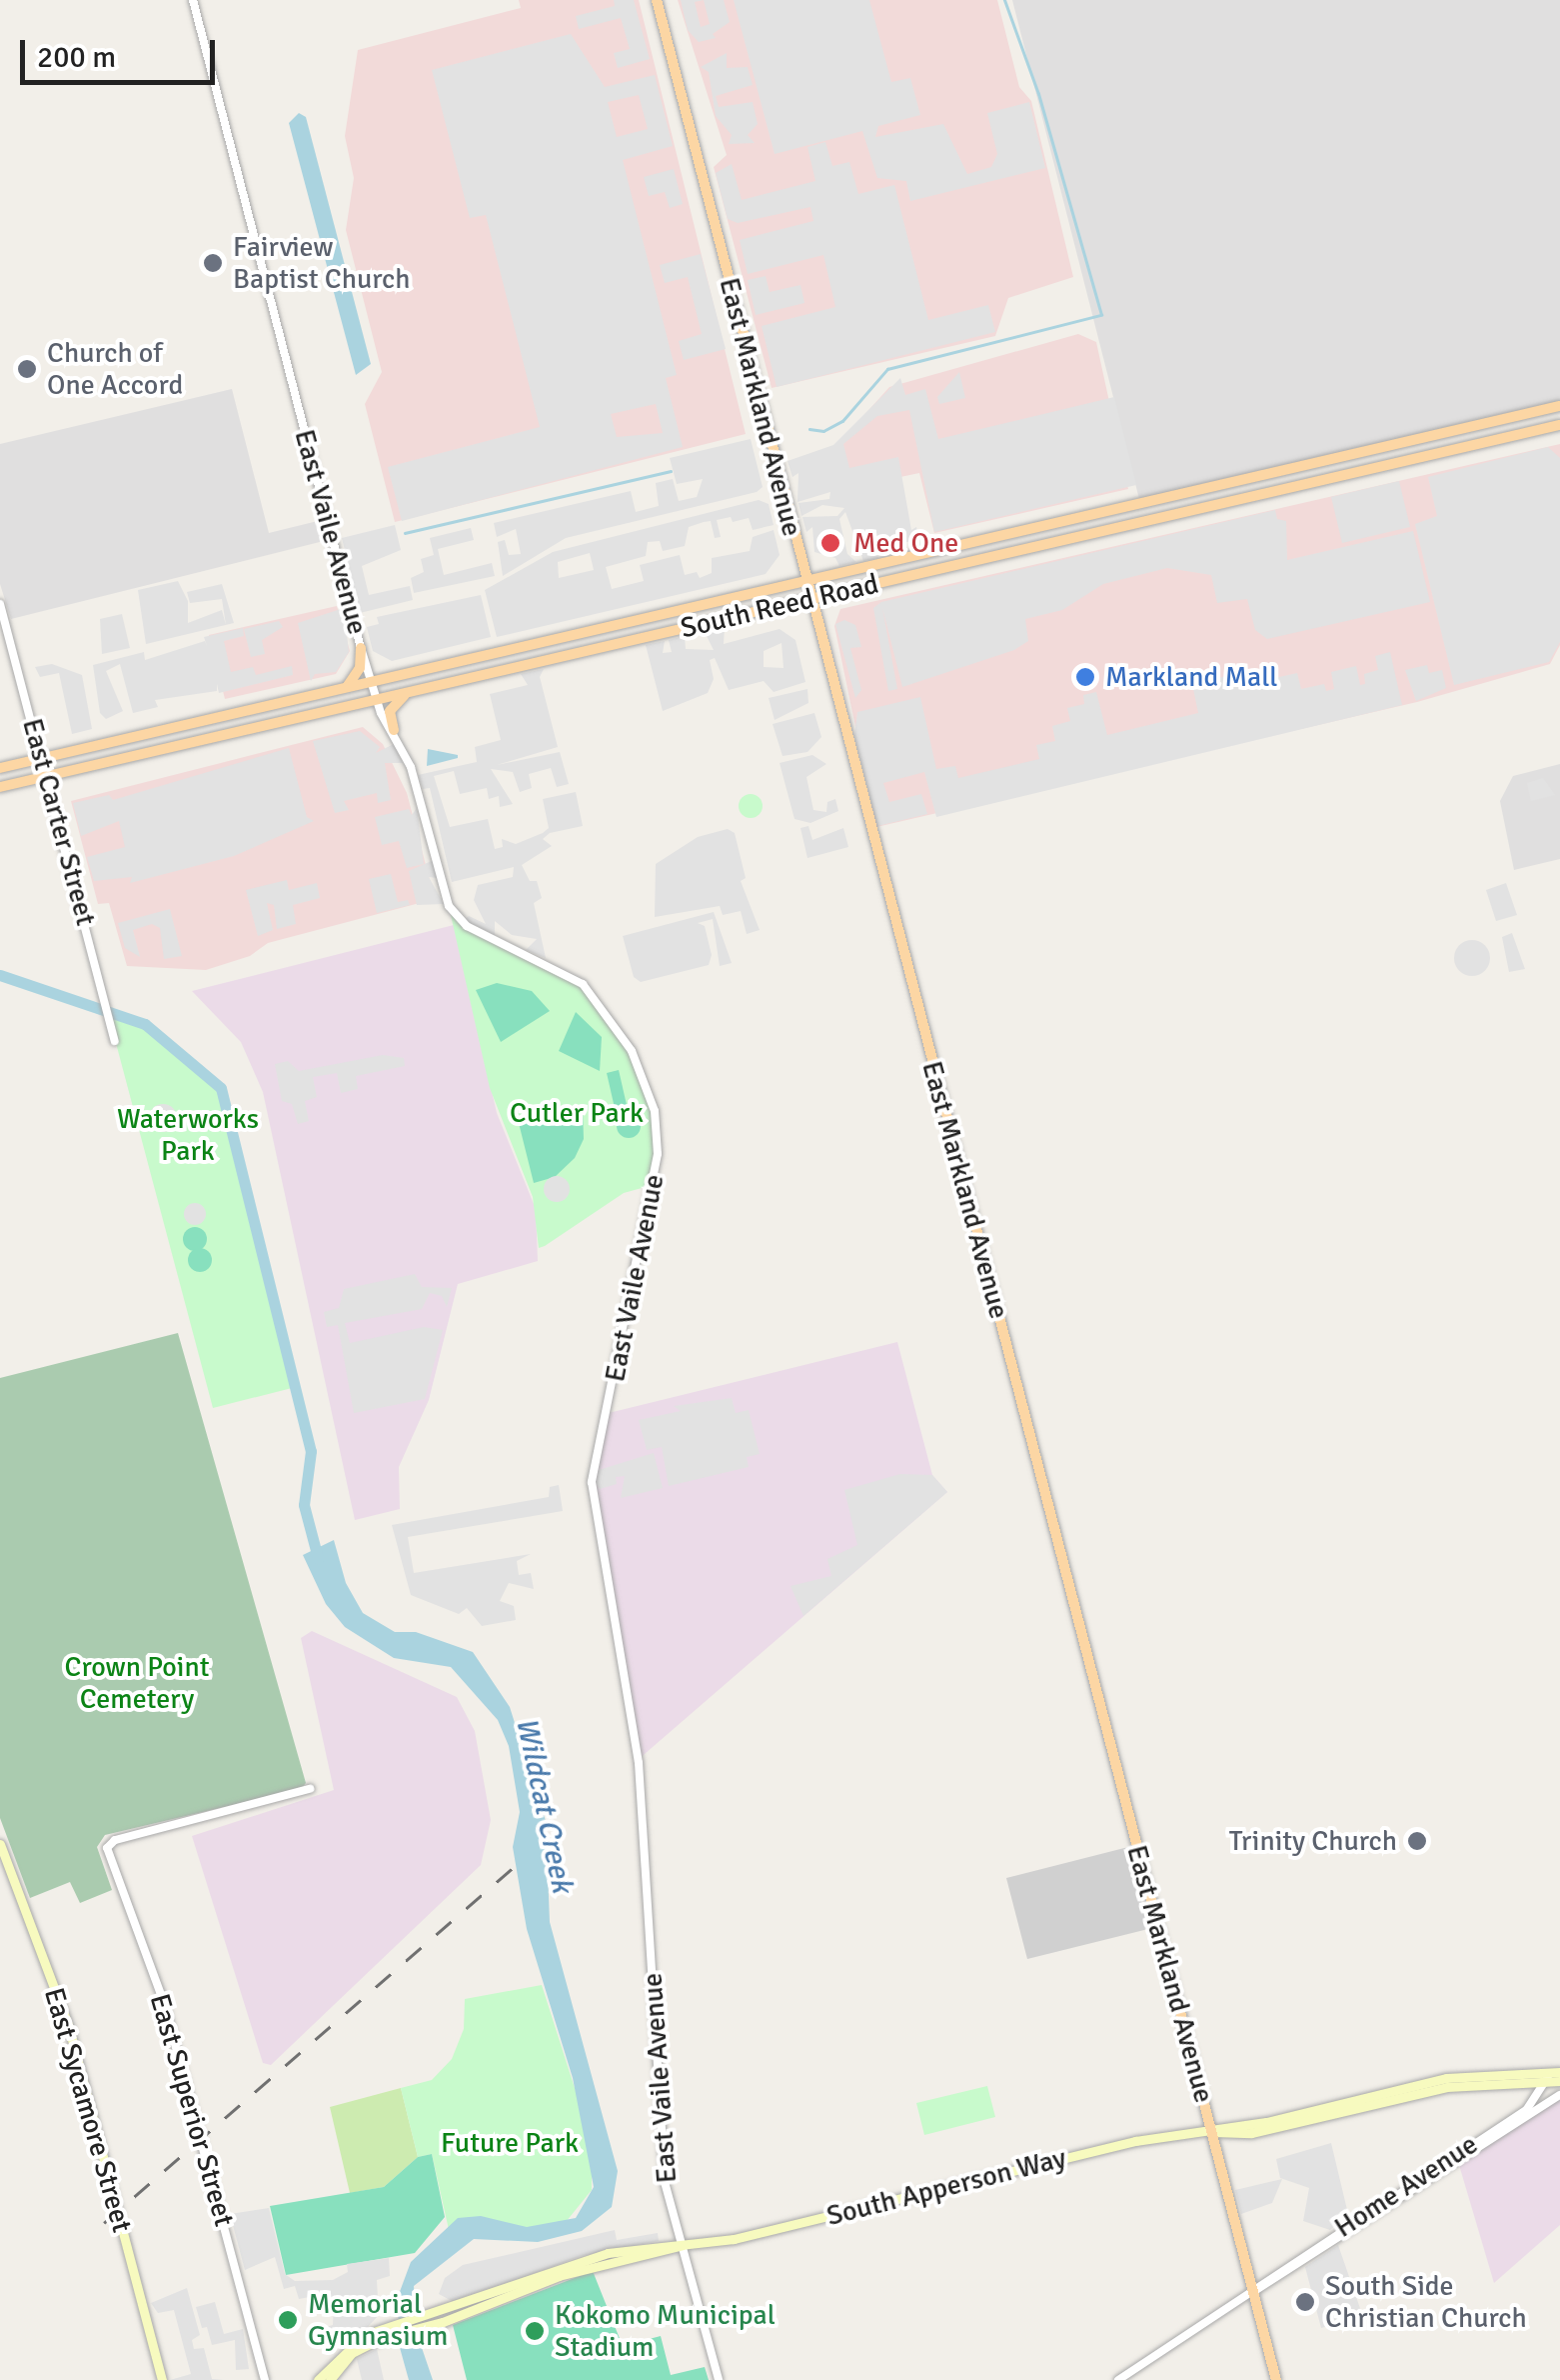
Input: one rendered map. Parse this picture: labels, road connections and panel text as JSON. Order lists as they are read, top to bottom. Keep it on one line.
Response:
{"streets":{"main road":["East Markland Avenue","South Reed Road","East Sycamore Street","South Apperson Way"],"street":["East Vaile Avenue","East Carter Street","East Superior Street","Home Avenue"]},"crossings":[["East Markland Avenue","South Reed Road"],["East Markland Avenue","Home Avenue"],["East Markland Avenue","South Apperson Way"],["East Vaile Avenue","South Reed Road"],["East Vaile Avenue","South Apperson Way"],["South Reed Road","East Carter Street"],["Home Avenue","South Apperson Way"]],"water":["Wildcat Creek"],"parks":["Cutler Park","Waterworks Park","Crown Point Cemetery","Future Park"],"places":["Fairview Baptist Church","Church of One Accord","Med One","Markland Mall","Trinity Church","South Side Christian Church","Memorial Gymnasium","Kokomo Municipal Stadium"],"scale_bar":"200 m"}
